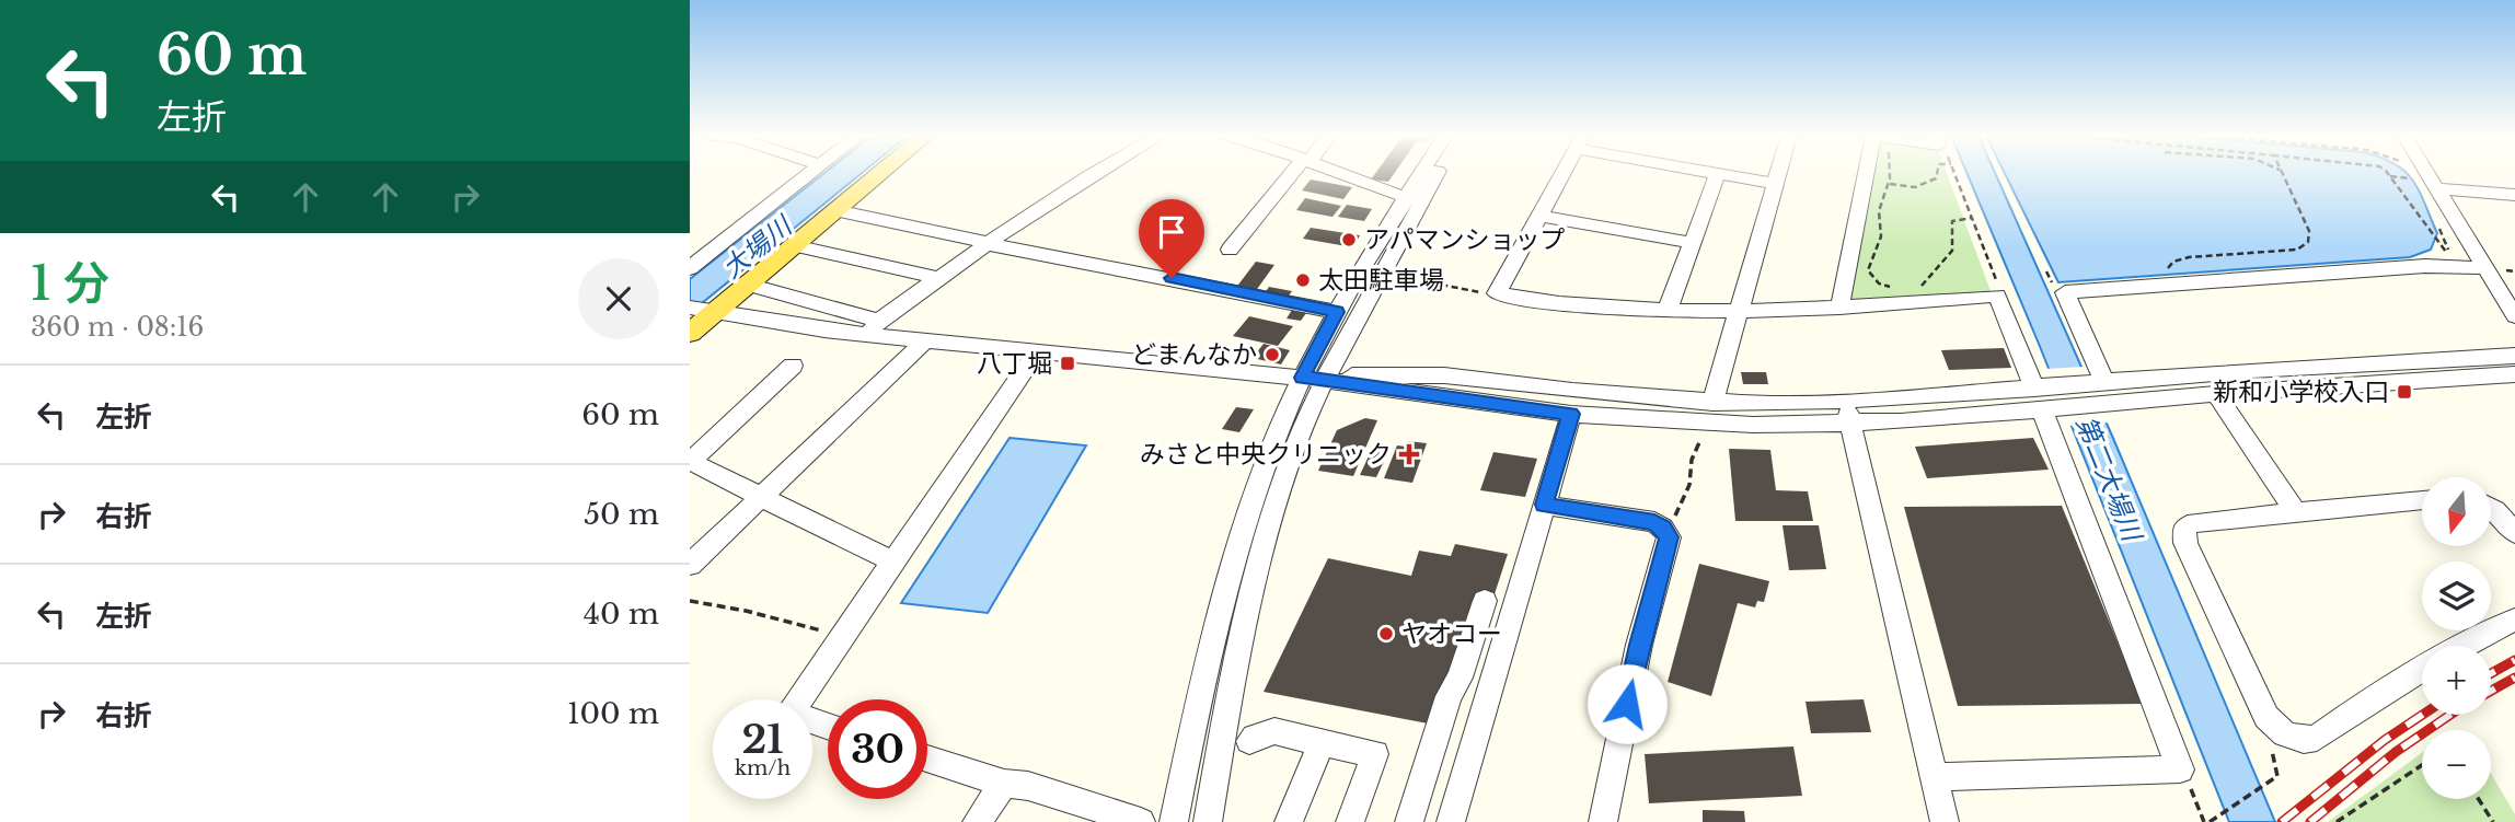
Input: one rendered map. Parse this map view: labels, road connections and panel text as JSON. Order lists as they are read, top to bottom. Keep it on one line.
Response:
{"water":["大場川","第二大場川"],"places":{"other":["アパマンショップ","太田駐車場","どまんなか","ヤオコー"],"transit":["八丁堀","新和小学校入口"],"health":["みさと中央クリニック"]},"north":"bottom","page":{"turn":["60 m","左折"],"heading":["1 分","360 m · 08:16"],"list":[{"name":"左折","value":"60 m"},{"name":"右折","value":"50 m"},{"name":"左折","value":"40 m"},{"name":"右折","value":"100 m"}],"map_buttons":["+","−"],"speed":"21 km/h","limit":"30"}}
